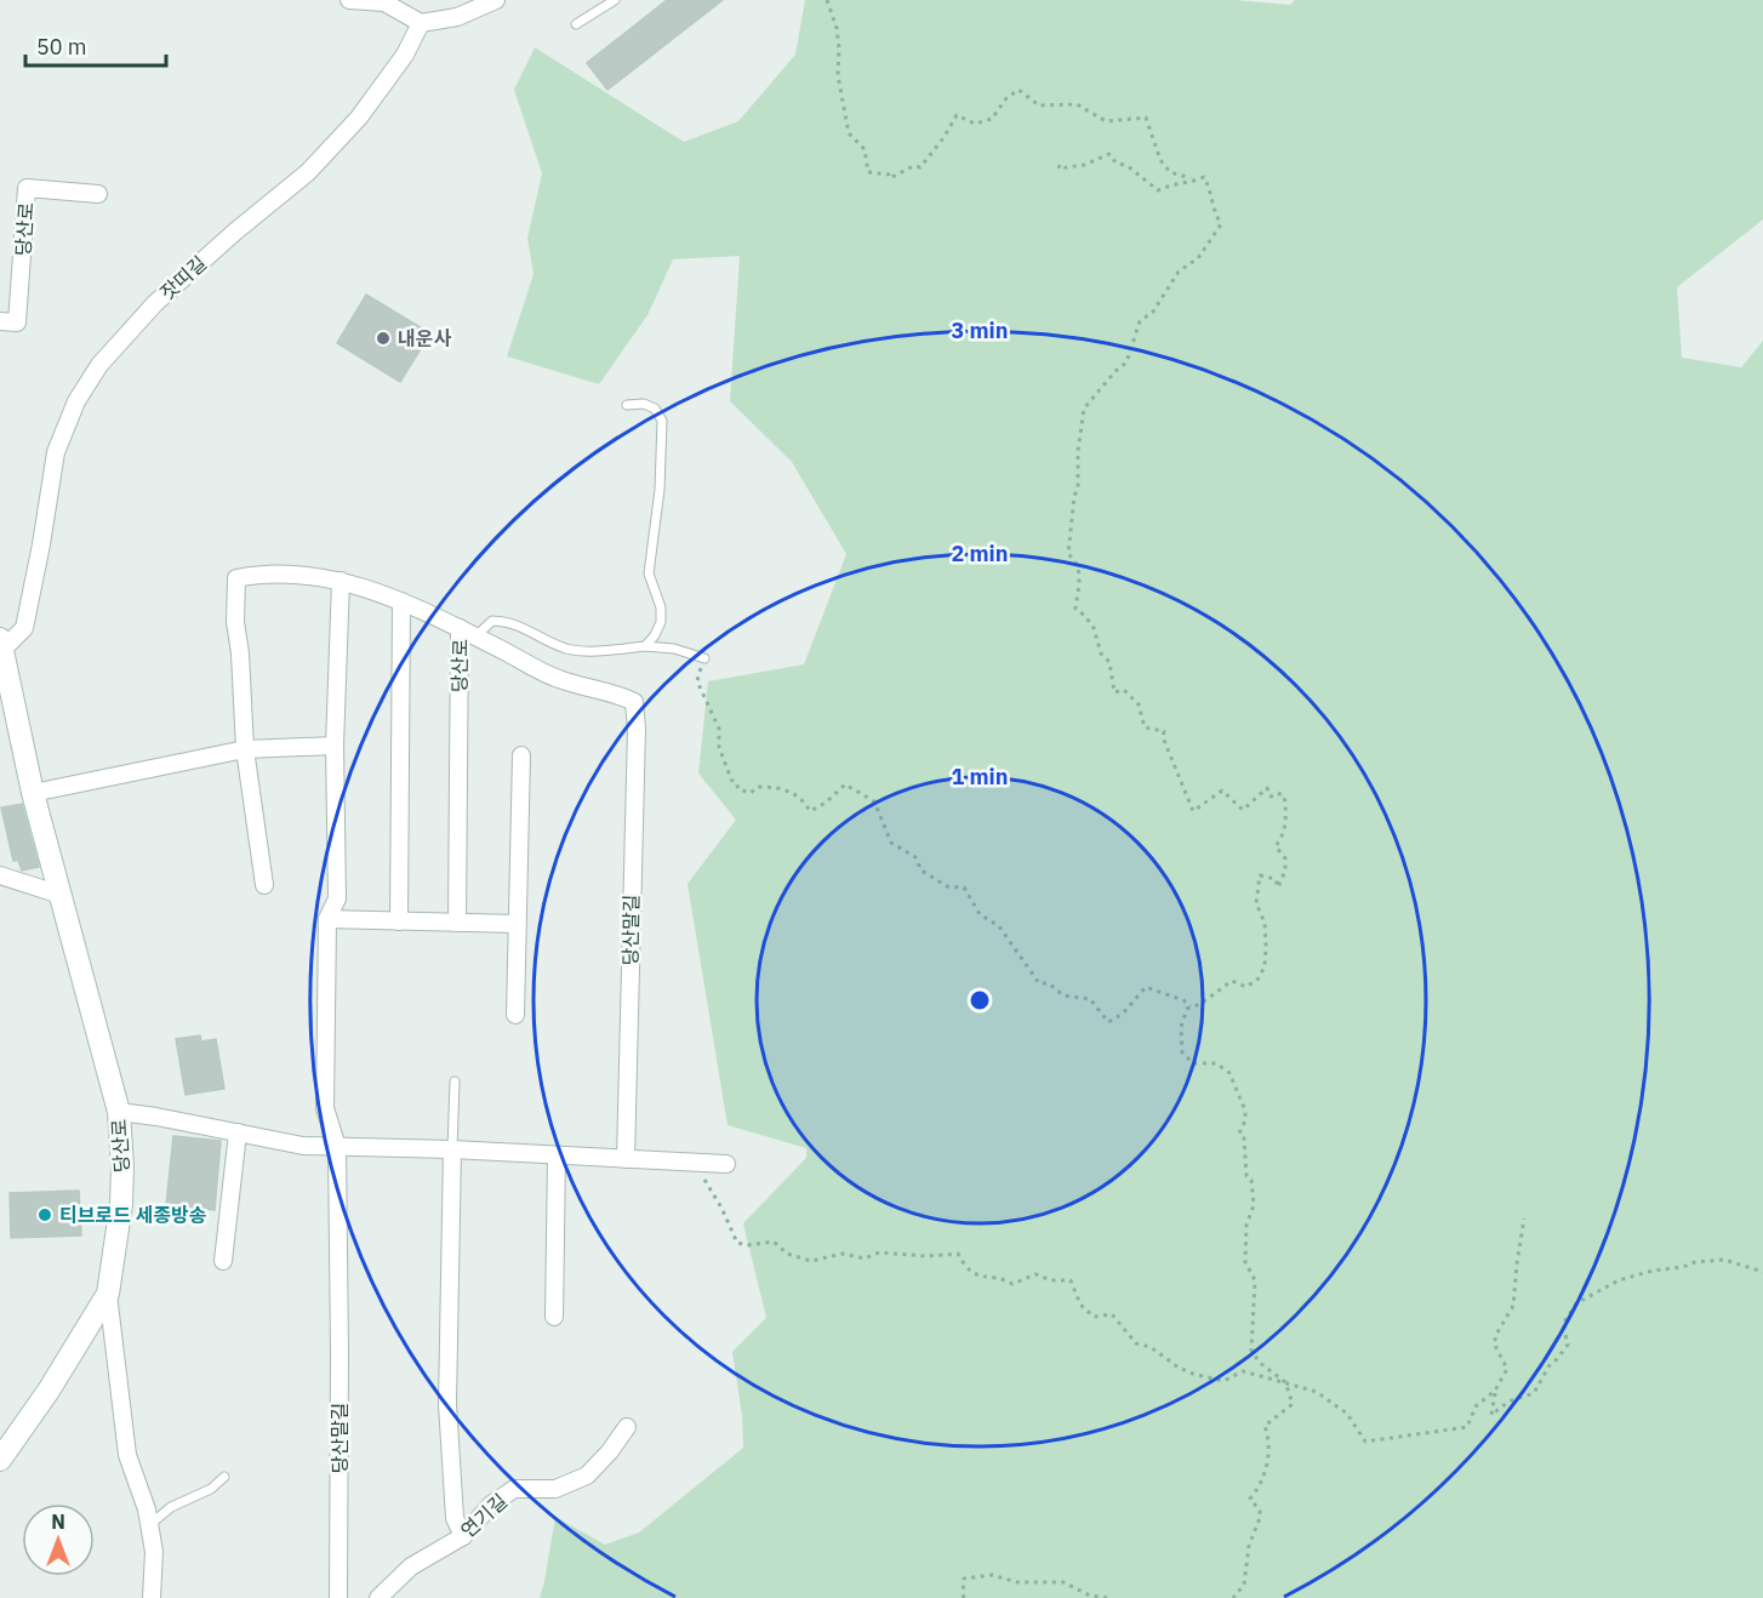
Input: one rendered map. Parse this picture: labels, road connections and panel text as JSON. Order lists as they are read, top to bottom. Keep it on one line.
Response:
{"streets":{"street":["당산로","잣띠길","당산말길","연기길"]},"crossings":[["당산로","잣띠길"],["당산로","당산말길"]],"places":["내운사","티브로드 세종방송"],"scale_bar":"50 m","north":"top","rings":["3 min","2 min","1 min"]}
